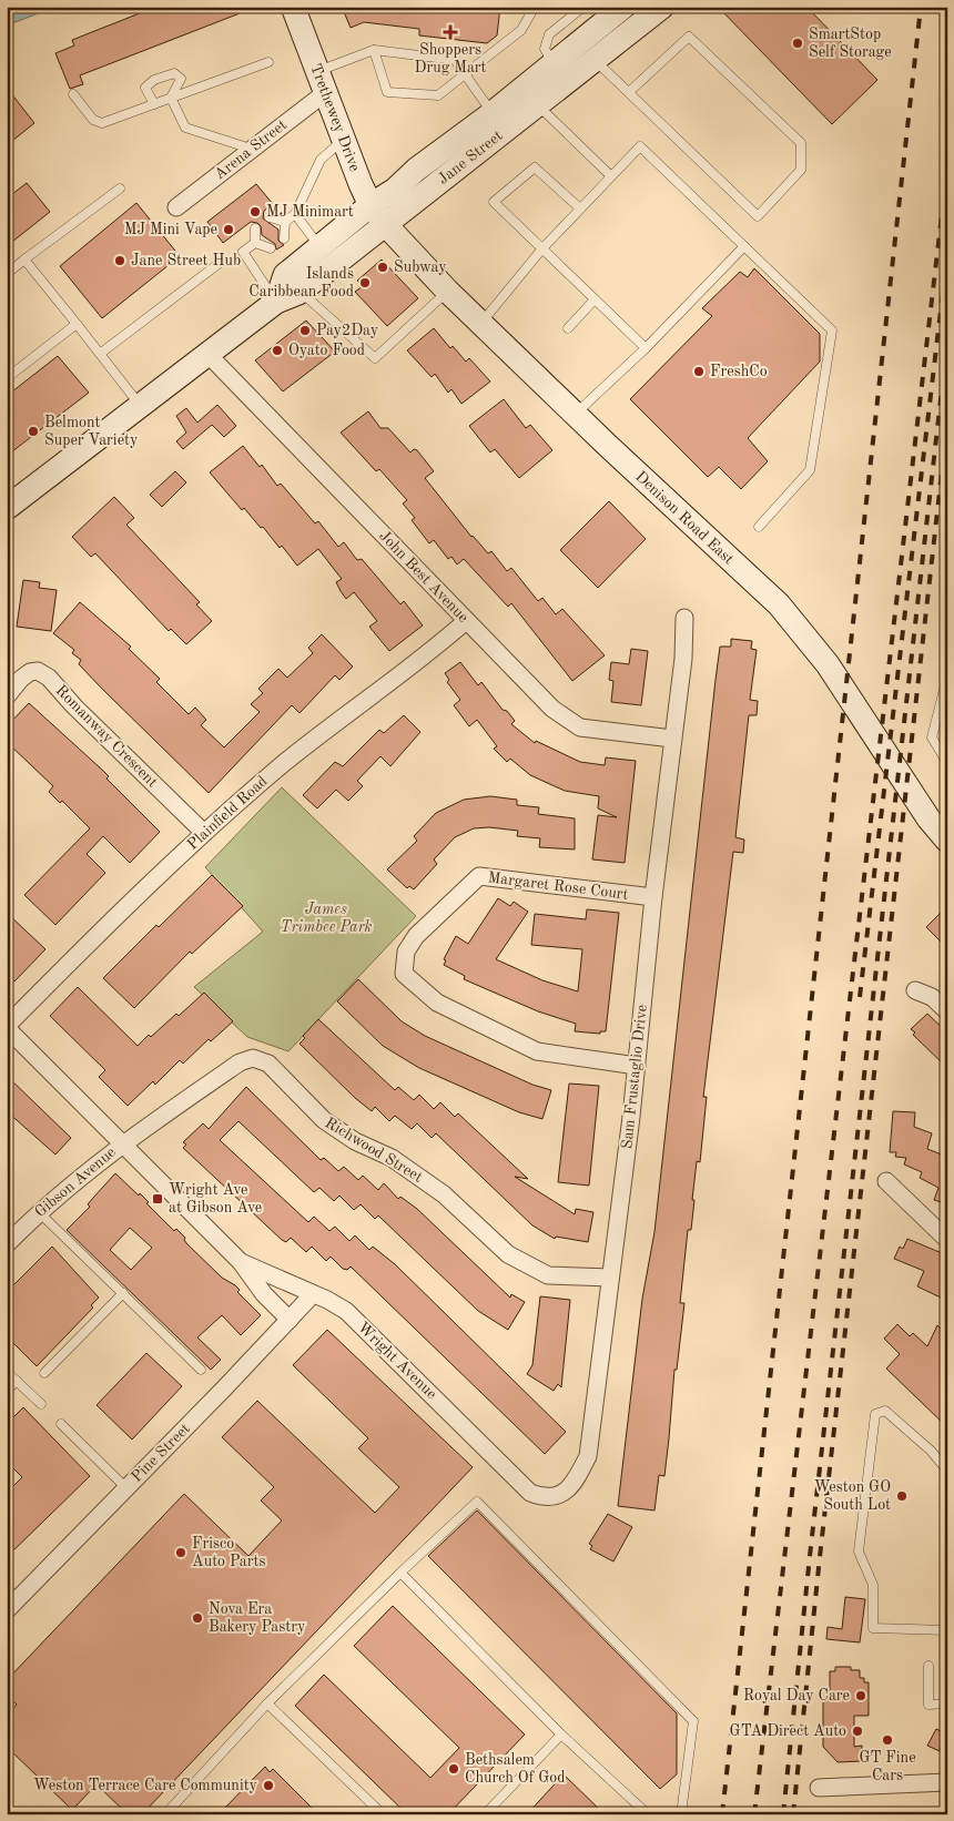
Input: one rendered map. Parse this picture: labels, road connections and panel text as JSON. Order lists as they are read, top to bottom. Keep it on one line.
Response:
{"streets":{"main road":["Trethewey Drive","Jane Street","Denison Road East"],"street":["Arena Street","John Best Avenue","Romanway Crescent","Plainfield Road","Margaret Rose Court","Sam Frustaglio Drive","Richwood Street","Gibson Avenue","Wright Avenue","Pine Street"]},"crossings":[["Trethewey Drive","Arena Street"],["Trethewey Drive","Jane Street"],["Trethewey Drive","Denison Road East"],["Jane Street","Denison Road East"],["Jane Street","John Best Avenue"],["John Best Avenue","Plainfield Road"],["John Best Avenue","Sam Frustaglio Drive"],["Romanway Crescent","Plainfield Road"],["Plainfield Road","Wright Avenue"],["Margaret Rose Court","Sam Frustaglio Drive"],["Sam Frustaglio Drive","Richwood Street"],["Sam Frustaglio Drive","Wright Avenue"],["Richwood Street","Gibson Avenue"],["Richwood Street","Wright Avenue"],["Gibson Avenue","Wright Avenue"],["Wright Avenue","Pine Street"]],"parks":["James Trimbee Park"],"places":{"health":["Shoppers Drug Mart"],"other":["SmartStop Self Storage","MJ Minimart","MJ Mini Vape","Jane Street Hub","Subway","Islands Caribbean Food","Pay2Day","Oyato Food","FreshCo","Belmont Super Variety","Weston GO South Lot","Frisco Auto Parts","Nova Era Bakery Pastry","Royal Day Care","GTA Direct Auto","GT Fine Cars","Bethsalem Church Of God","Weston Terrace Care Community"],"transit":["Wright Ave at Gibson Ave"]}}
